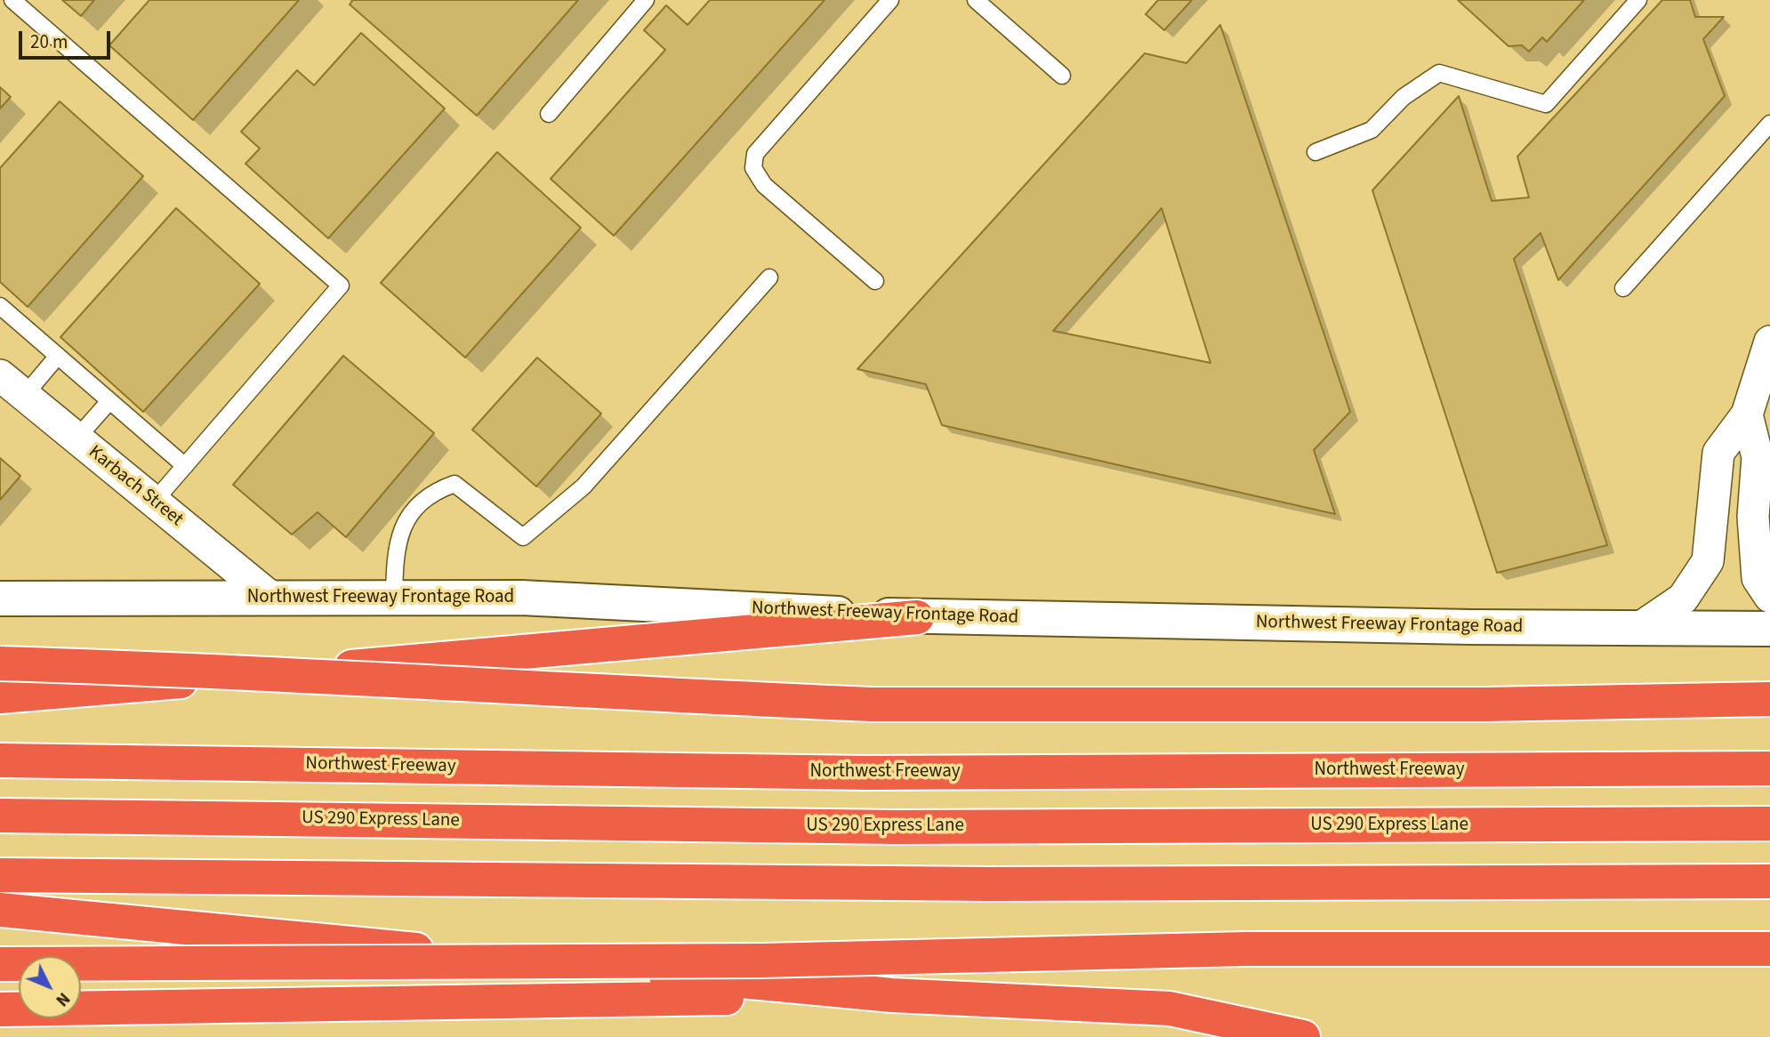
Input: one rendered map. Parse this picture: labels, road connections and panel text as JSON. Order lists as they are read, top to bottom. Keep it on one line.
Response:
{"streets":{"highway":["Northwest Freeway","US 290 Express Lane"],"main road":["Northwest Freeway Frontage Road"],"street":["Karbach Street"]},"crossings":[["Karbach Street","Northwest Freeway Frontage Road"]],"scale_bar":"20 m","north":"bottom right"}
